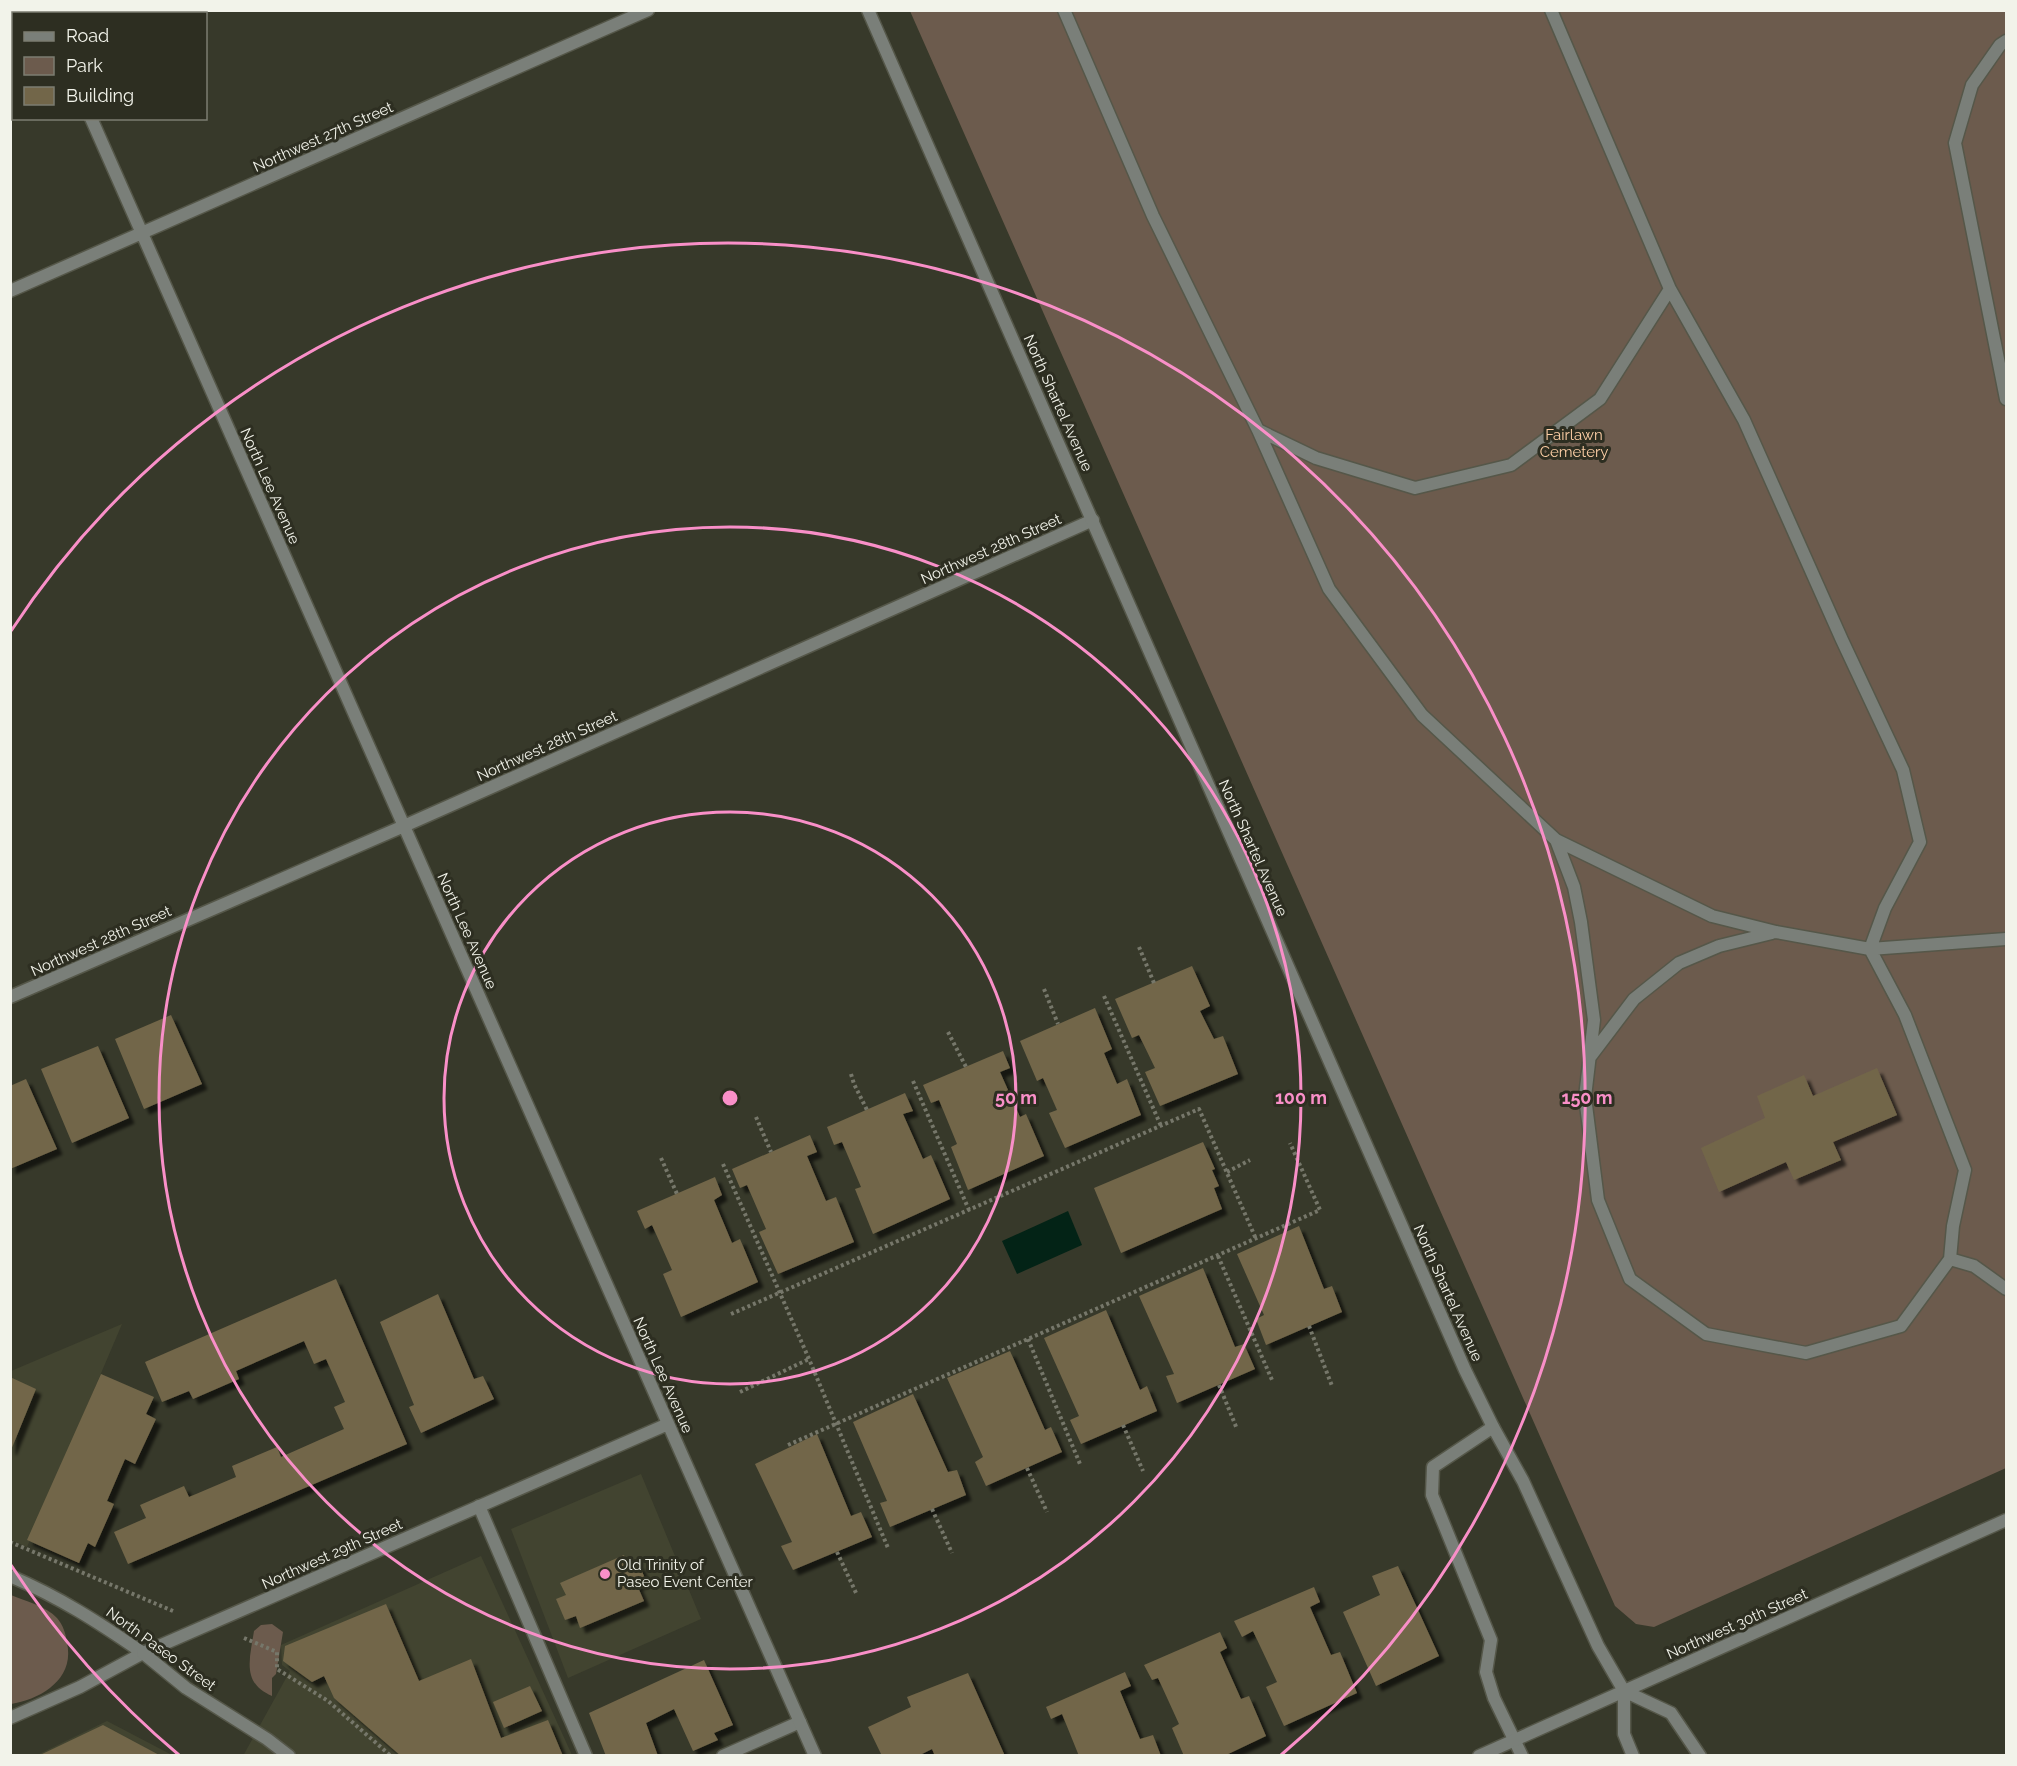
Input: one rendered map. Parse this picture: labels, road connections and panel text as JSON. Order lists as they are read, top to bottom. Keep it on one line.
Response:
{"streets":{"street":["Northwest 27th Street","North Shartel Avenue","North Lee Avenue","Northwest 28th Street","Northwest 29th Street","Northwest 30th Street","North Paseo Street"]},"crossings":[["Northwest 27th Street","North Lee Avenue"],["North Shartel Avenue","Northwest 28th Street"],["North Shartel Avenue","Northwest 30th Street"],["North Lee Avenue","Northwest 28th Street"],["North Lee Avenue","Northwest 29th Street"],["Northwest 29th Street","North Paseo Street"]],"parks":["Fairlawn Cemetery"],"places":["Old Trinity of Paseo Event Center"],"legend":["Road","Park","Building"],"rings":["50 m","100 m","150 m"]}
